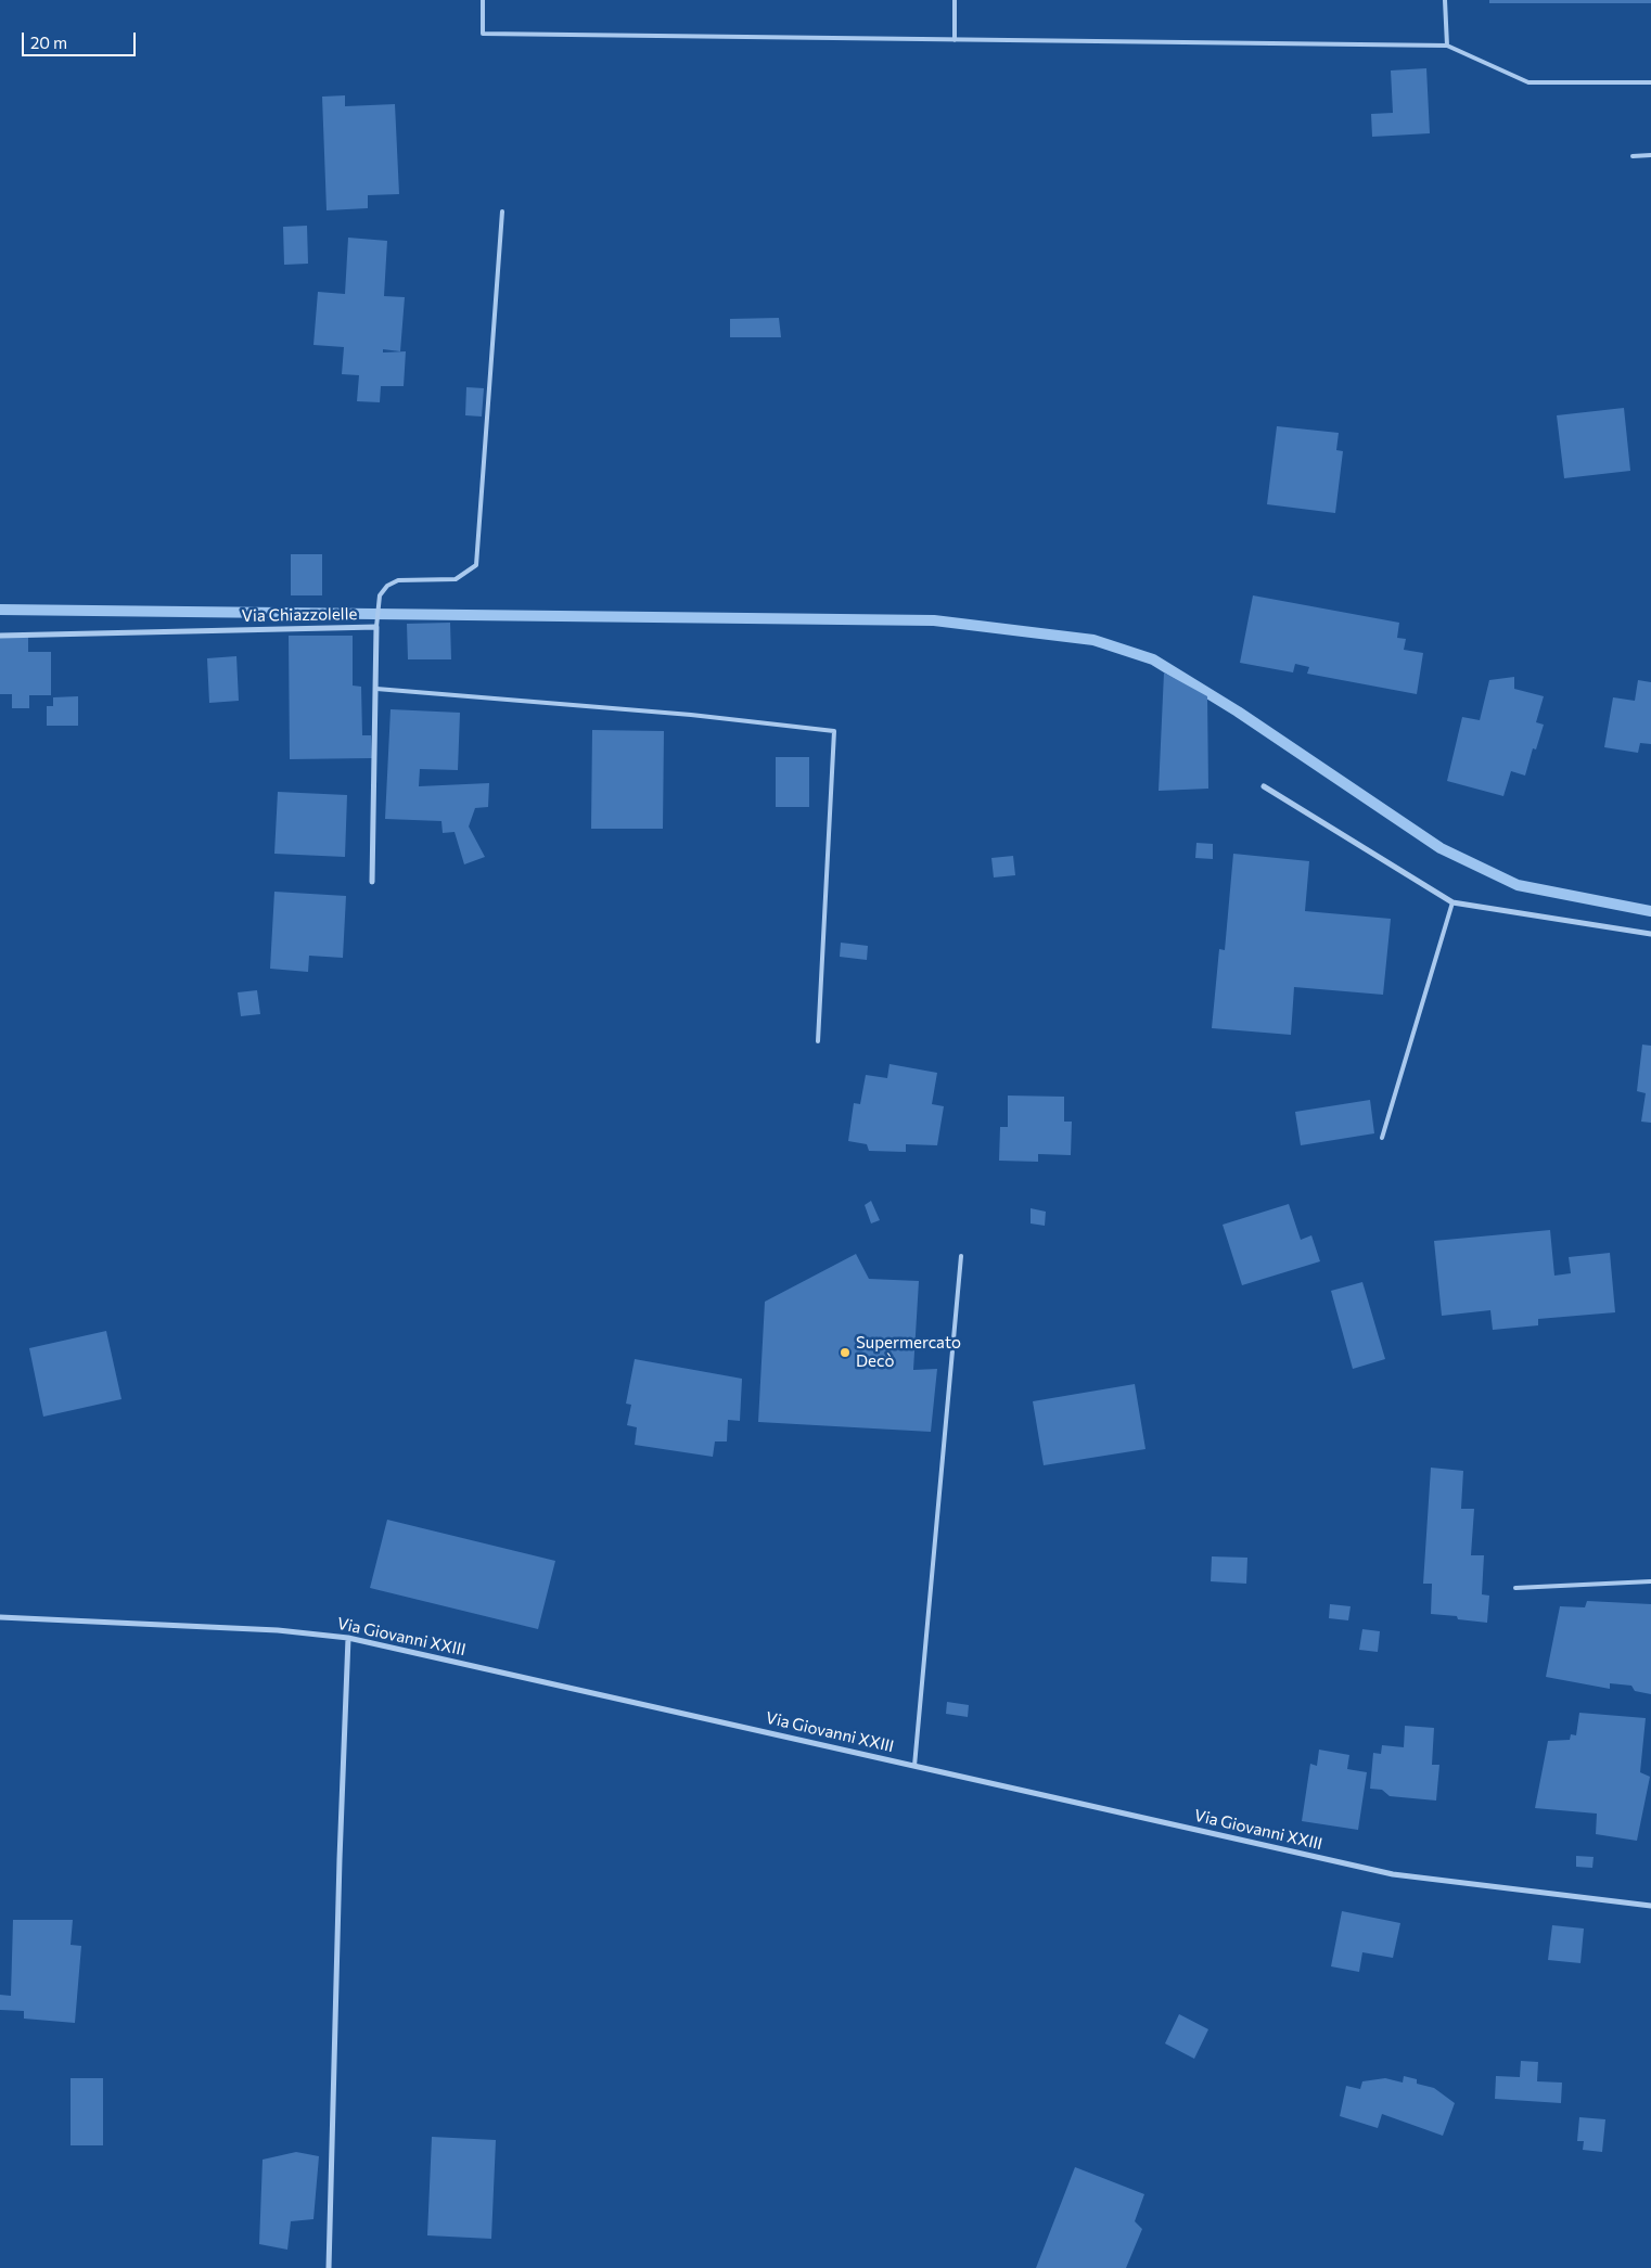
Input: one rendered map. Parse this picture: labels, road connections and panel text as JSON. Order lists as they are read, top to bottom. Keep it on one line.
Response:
{"streets":{"street":["Via Chiazzolelle","Via Giovanni XXIII"]},"places":["Supermercato Decò"],"scale_bar":"20 m"}
